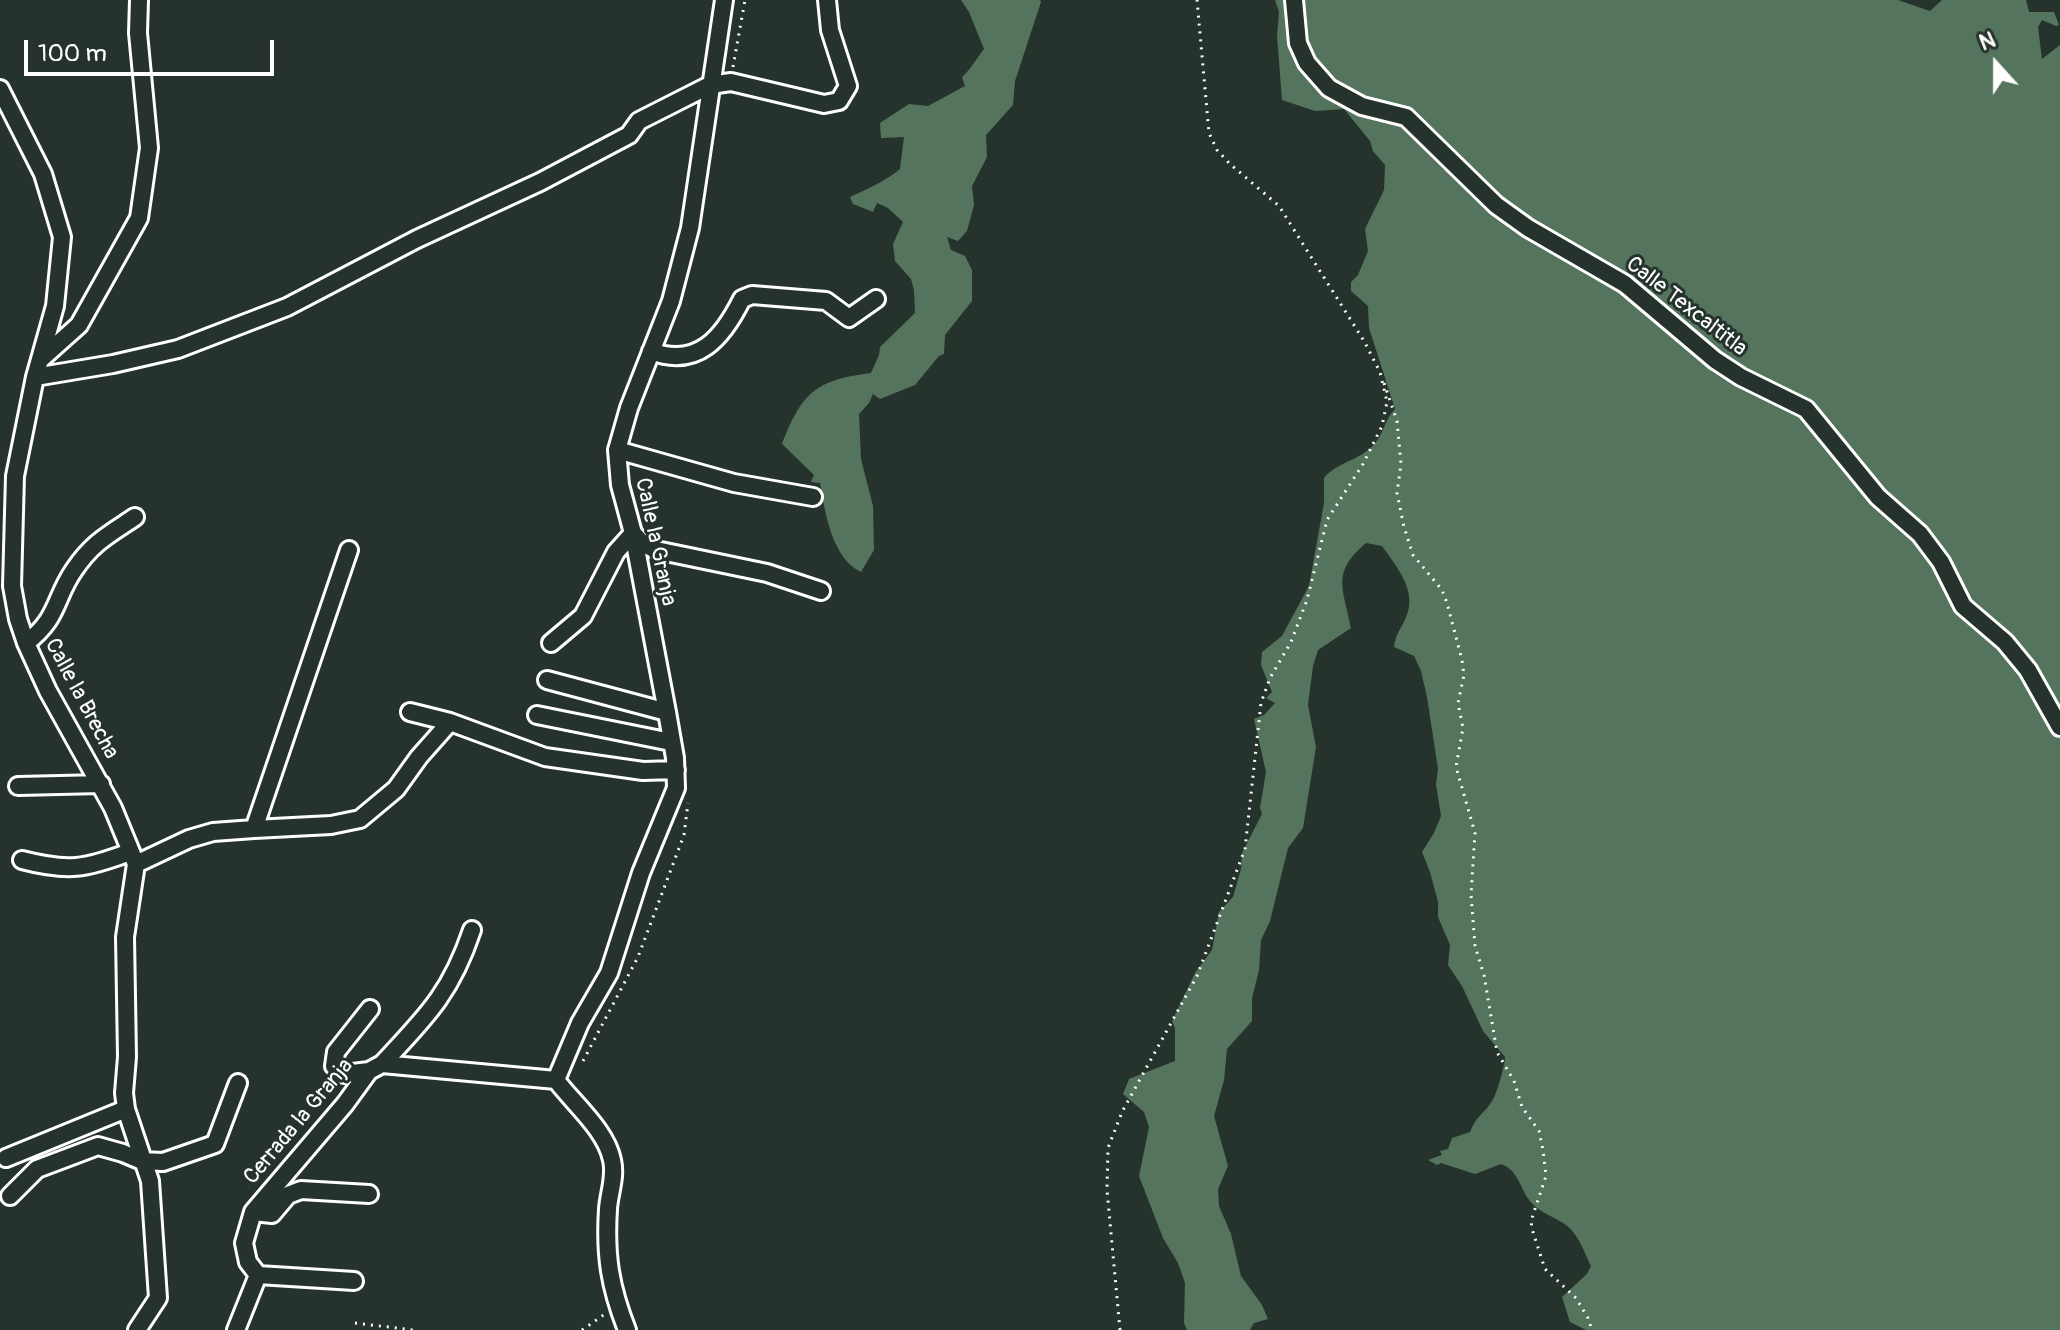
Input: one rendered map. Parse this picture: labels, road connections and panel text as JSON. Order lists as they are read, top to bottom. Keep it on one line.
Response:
{"streets":{"street":["Calle Texcaltitla","Calle la Granja","Calle la Brecha","Cerrada la Granja"]},"crossings":[["Calle la Granja","Cerrada la Granja"]],"scale_bar":"100 m","north":"top"}
